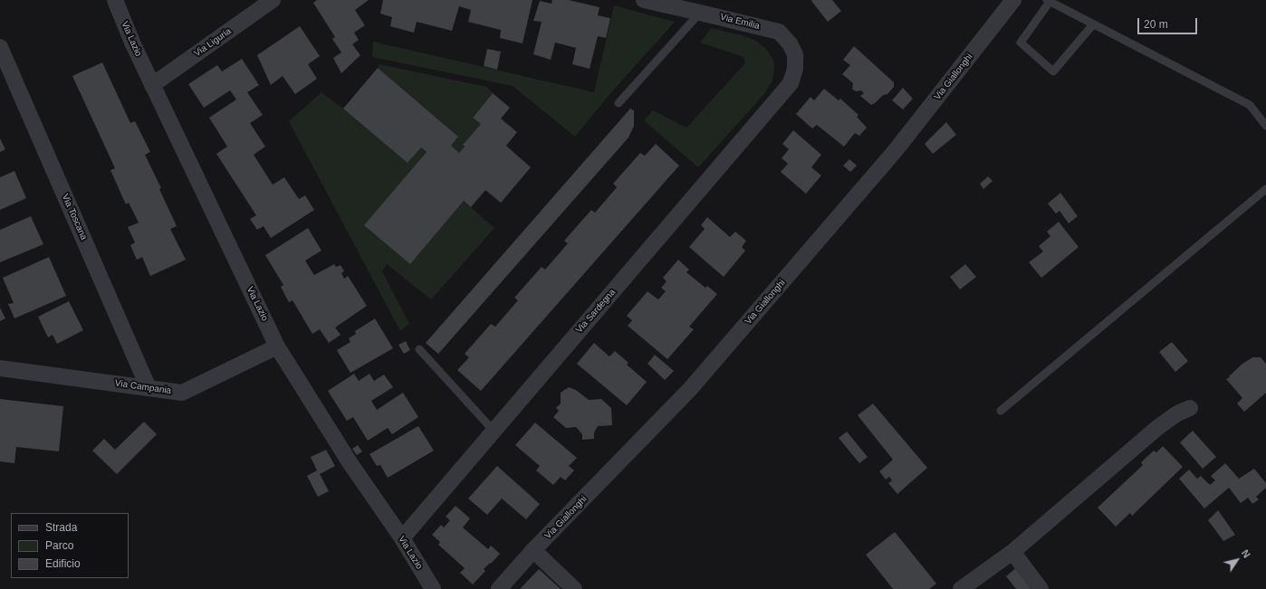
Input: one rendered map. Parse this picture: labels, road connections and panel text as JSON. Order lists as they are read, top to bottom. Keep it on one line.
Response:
{"streets":{"street":["Via Emilia","Via Lazio","Via Liguria","Via Giallonghi","Via Toscana","Via Sardegna","Via Campania"]},"crossings":[["Via Emilia","Via Sardegna"],["Via Lazio","Via Liguria"],["Via Lazio","Via Sardegna"],["Via Lazio","Via Campania"],["Via Toscana","Via Campania"]],"legend":["Strada","Parco","Edificio"],"scale_bar":"20 m","north":"top right"}
